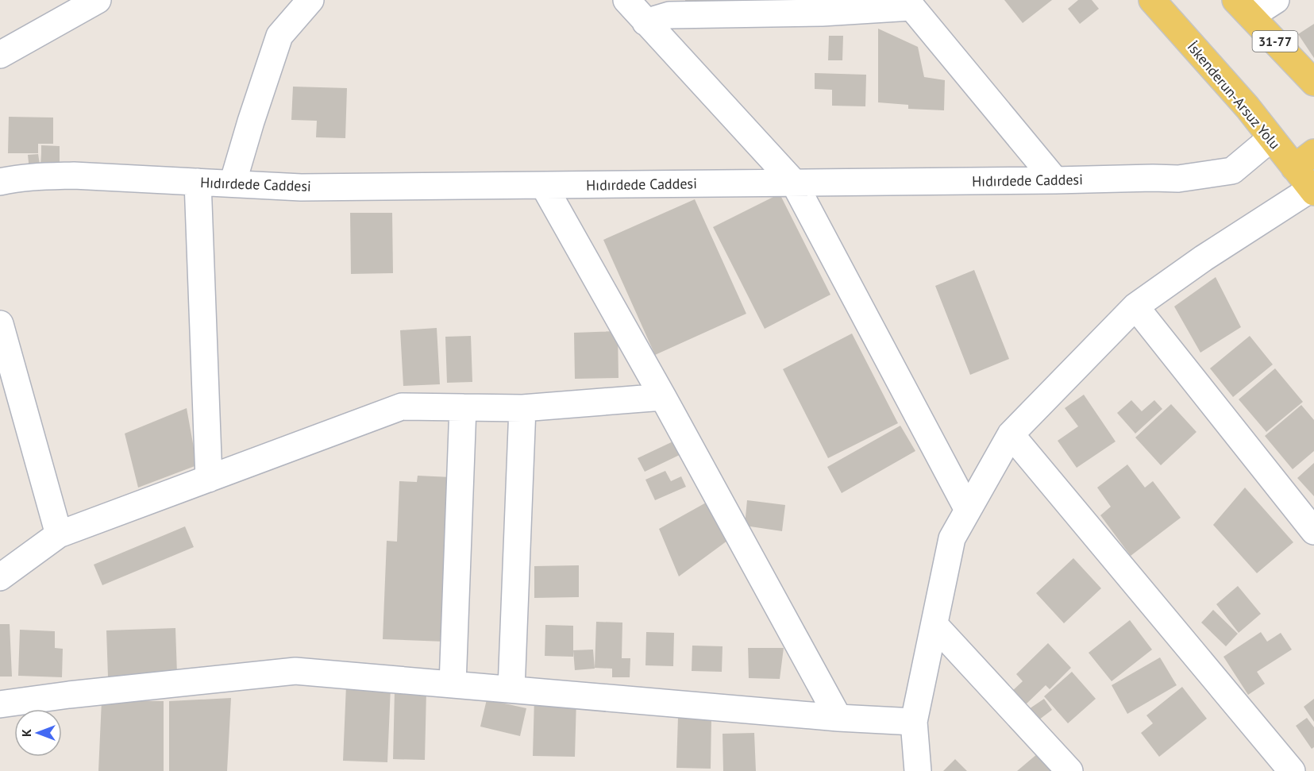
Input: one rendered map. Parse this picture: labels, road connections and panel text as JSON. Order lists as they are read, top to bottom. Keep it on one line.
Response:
{"streets":{"main road":["31-77","İskenderun-Arsuz Yolu"],"street":["Hıdırdede Caddesi"]},"crossings":[["İskenderun-Arsuz Yolu","Hıdırdede Caddesi"]],"north":"left"}
